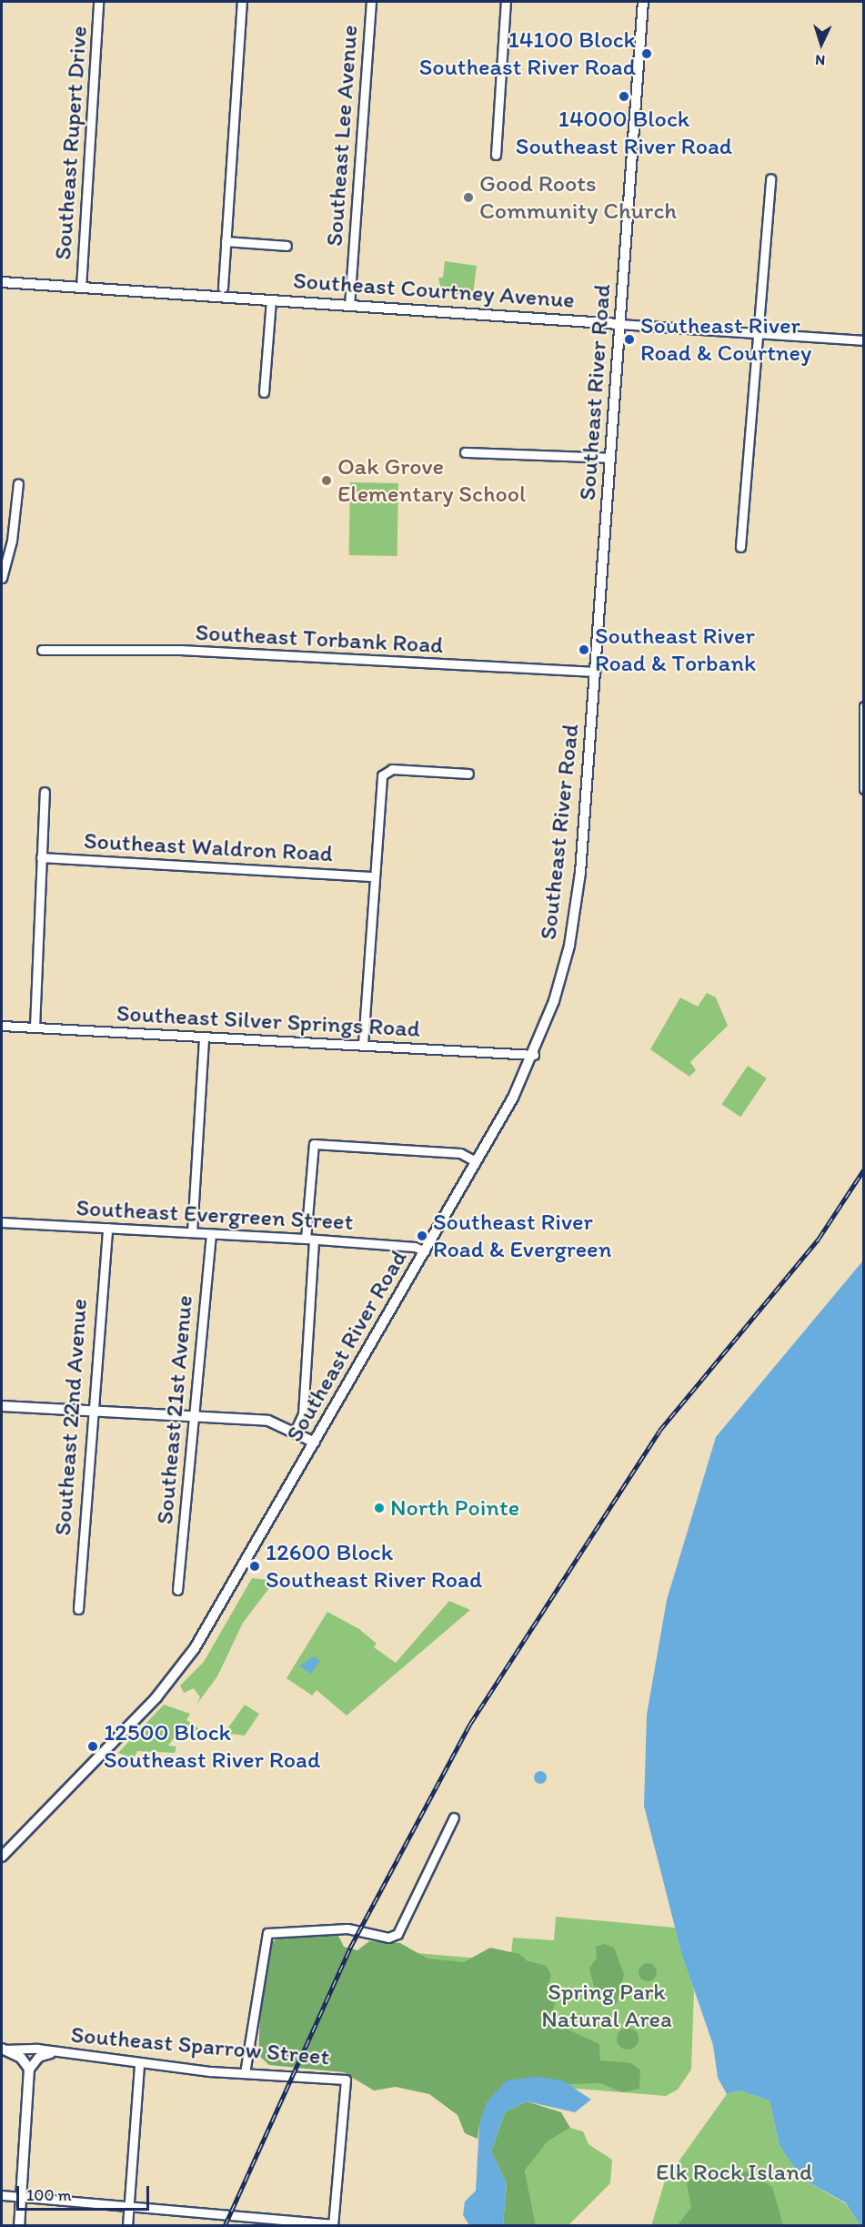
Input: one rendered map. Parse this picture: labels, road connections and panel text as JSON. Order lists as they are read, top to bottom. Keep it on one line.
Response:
{"streets":{"street":["Southeast Lee Avenue","Southeast Rupert Drive","Southeast Courtney Avenue","Southeast River Road","Southeast Torbank Road","Southeast Waldron Road","Southeast Silver Springs Road","Southeast Evergreen Street","Southeast 21st Avenue","Southeast 22nd Avenue","Southeast Sparrow Street"]},"crossings":[["Southeast Lee Avenue","Southeast Courtney Avenue"],["Southeast Rupert Drive","Southeast Courtney Avenue"],["Southeast Courtney Avenue","Southeast River Road"],["Southeast River Road","Southeast Torbank Road"],["Southeast River Road","Southeast Silver Springs Road"],["Southeast River Road","Southeast Evergreen Street"],["Southeast Evergreen Street","Southeast 21st Avenue"],["Southeast Evergreen Street","Southeast 22nd Avenue"]],"parks":["Spring Park Natural Area","Elk Rock Island"],"places":["14100 Block Southeast River Road","14000 Block Southeast River Road","Good Roots Community Church","Southeast River Road & Courtney","Oak Grove Elementary School","Southeast River Road & Torbank","Southeast River Road & Evergreen","North Pointe","12600 Block Southeast River Road","12500 Block Southeast River Road"],"scale_bar":"100 m","north":"bottom"}
